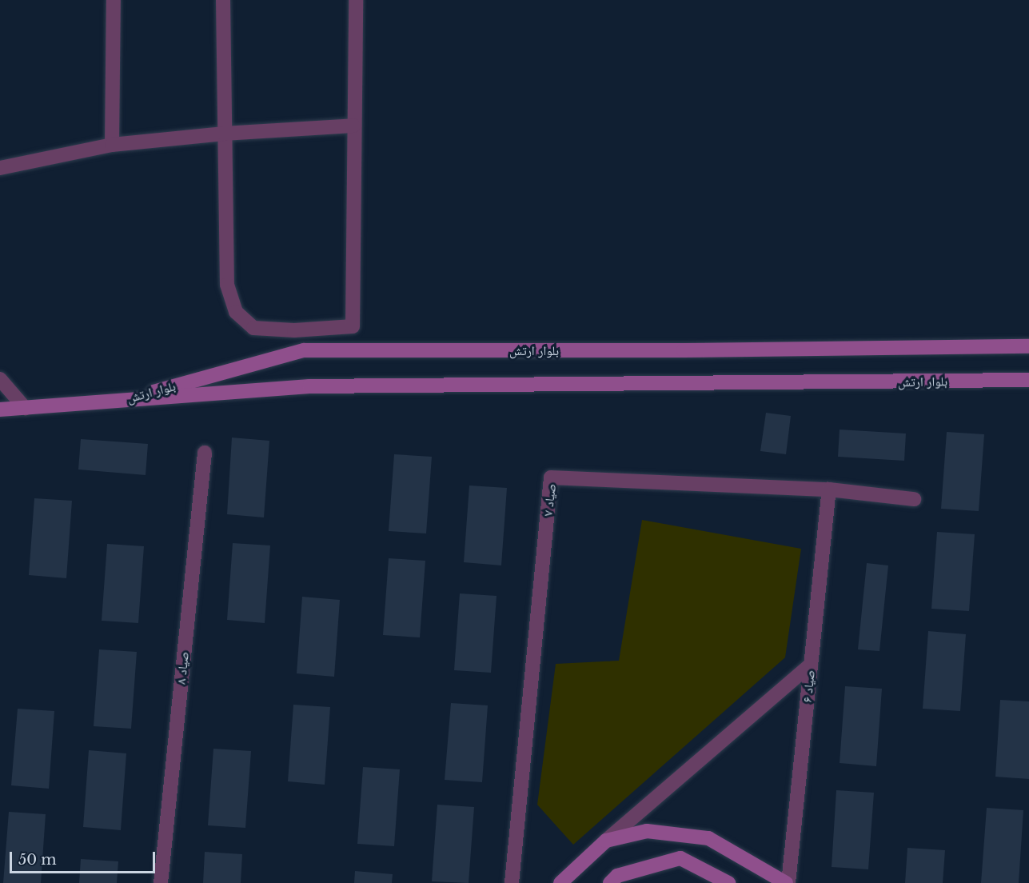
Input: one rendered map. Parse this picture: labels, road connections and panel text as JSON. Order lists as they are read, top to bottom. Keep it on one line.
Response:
{"streets":{"main road":["بلوار ارتش"],"street":["صیاد ۷","صیاد ۸","صیاد ۶"]},"crossings":[["صیاد ۷","صیاد ۶"]],"scale_bar":"50 m"}
